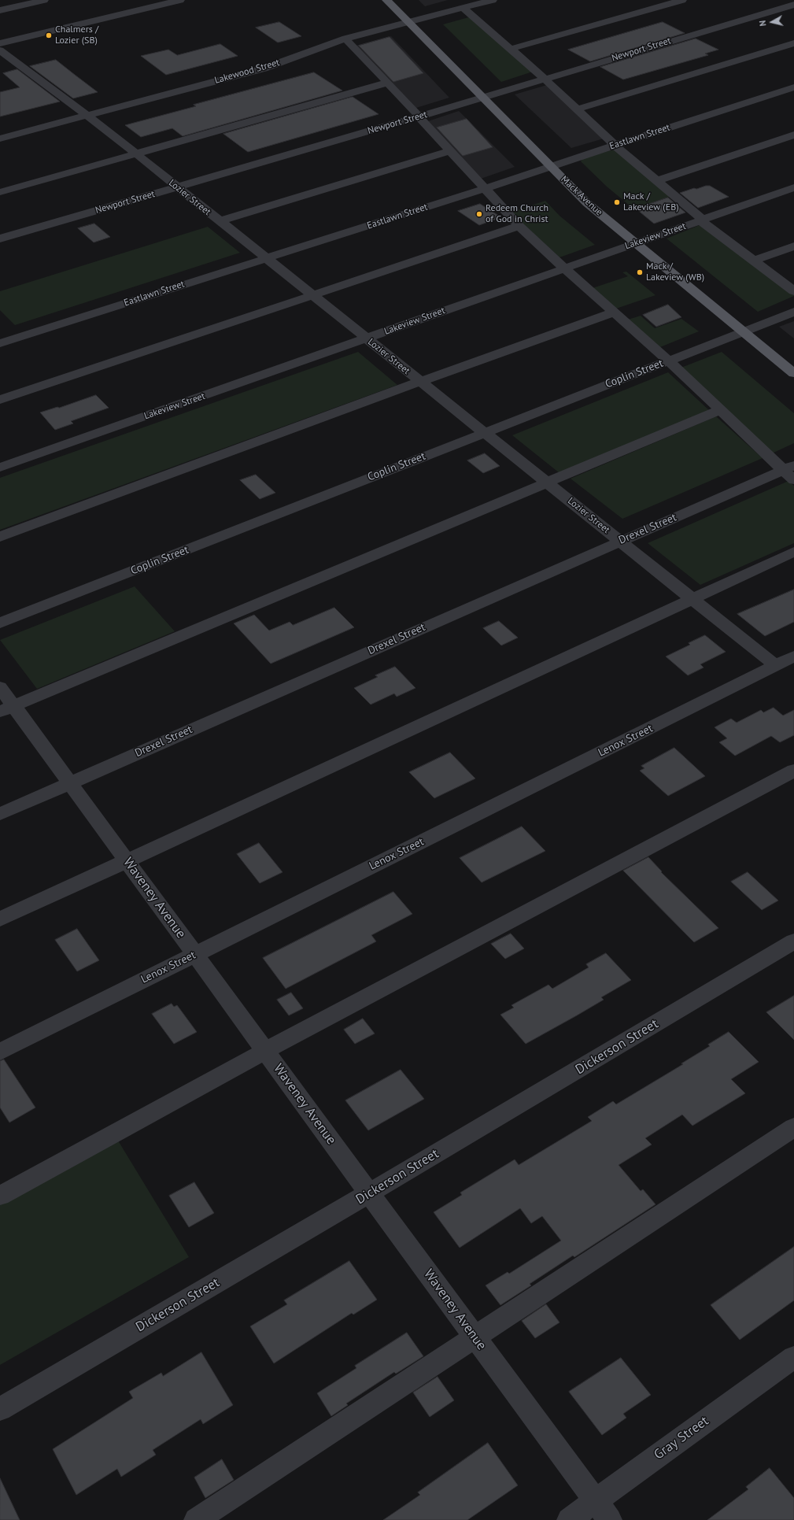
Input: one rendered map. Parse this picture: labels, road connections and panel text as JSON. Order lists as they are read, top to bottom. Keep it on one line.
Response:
{"streets":{"main road":["Mack Avenue"],"street":["Newport Street","Lakewood Street","Eastlawn Street","Lozier Street","Lakeview Street","Coplin Street","Drexel Street","Lenox Street","Waveney Avenue","Dickerson Street","Gray Street"]},"crossings":[["Newport Street","Mack Avenue"],["Newport Street","Lozier Street"],["Lakewood Street","Mack Avenue"],["Lakewood Street","Lozier Street"],["Eastlawn Street","Mack Avenue"],["Eastlawn Street","Lozier Street"],["Mack Avenue","Lakeview Street"],["Mack Avenue","Coplin Street"],["Lozier Street","Lakeview Street"],["Lozier Street","Coplin Street"],["Lozier Street","Drexel Street"],["Lozier Street","Lenox Street"],["Drexel Street","Waveney Avenue"],["Lenox Street","Waveney Avenue"],["Waveney Avenue","Dickerson Street"],["Waveney Avenue","Gray Street"]],"places":["Chalmers / Lozier (SB)","Mack / Lakeview (EB)","Redeem Church of God in Christ","Mack / Lakeview (WB)"],"north":"left"}
